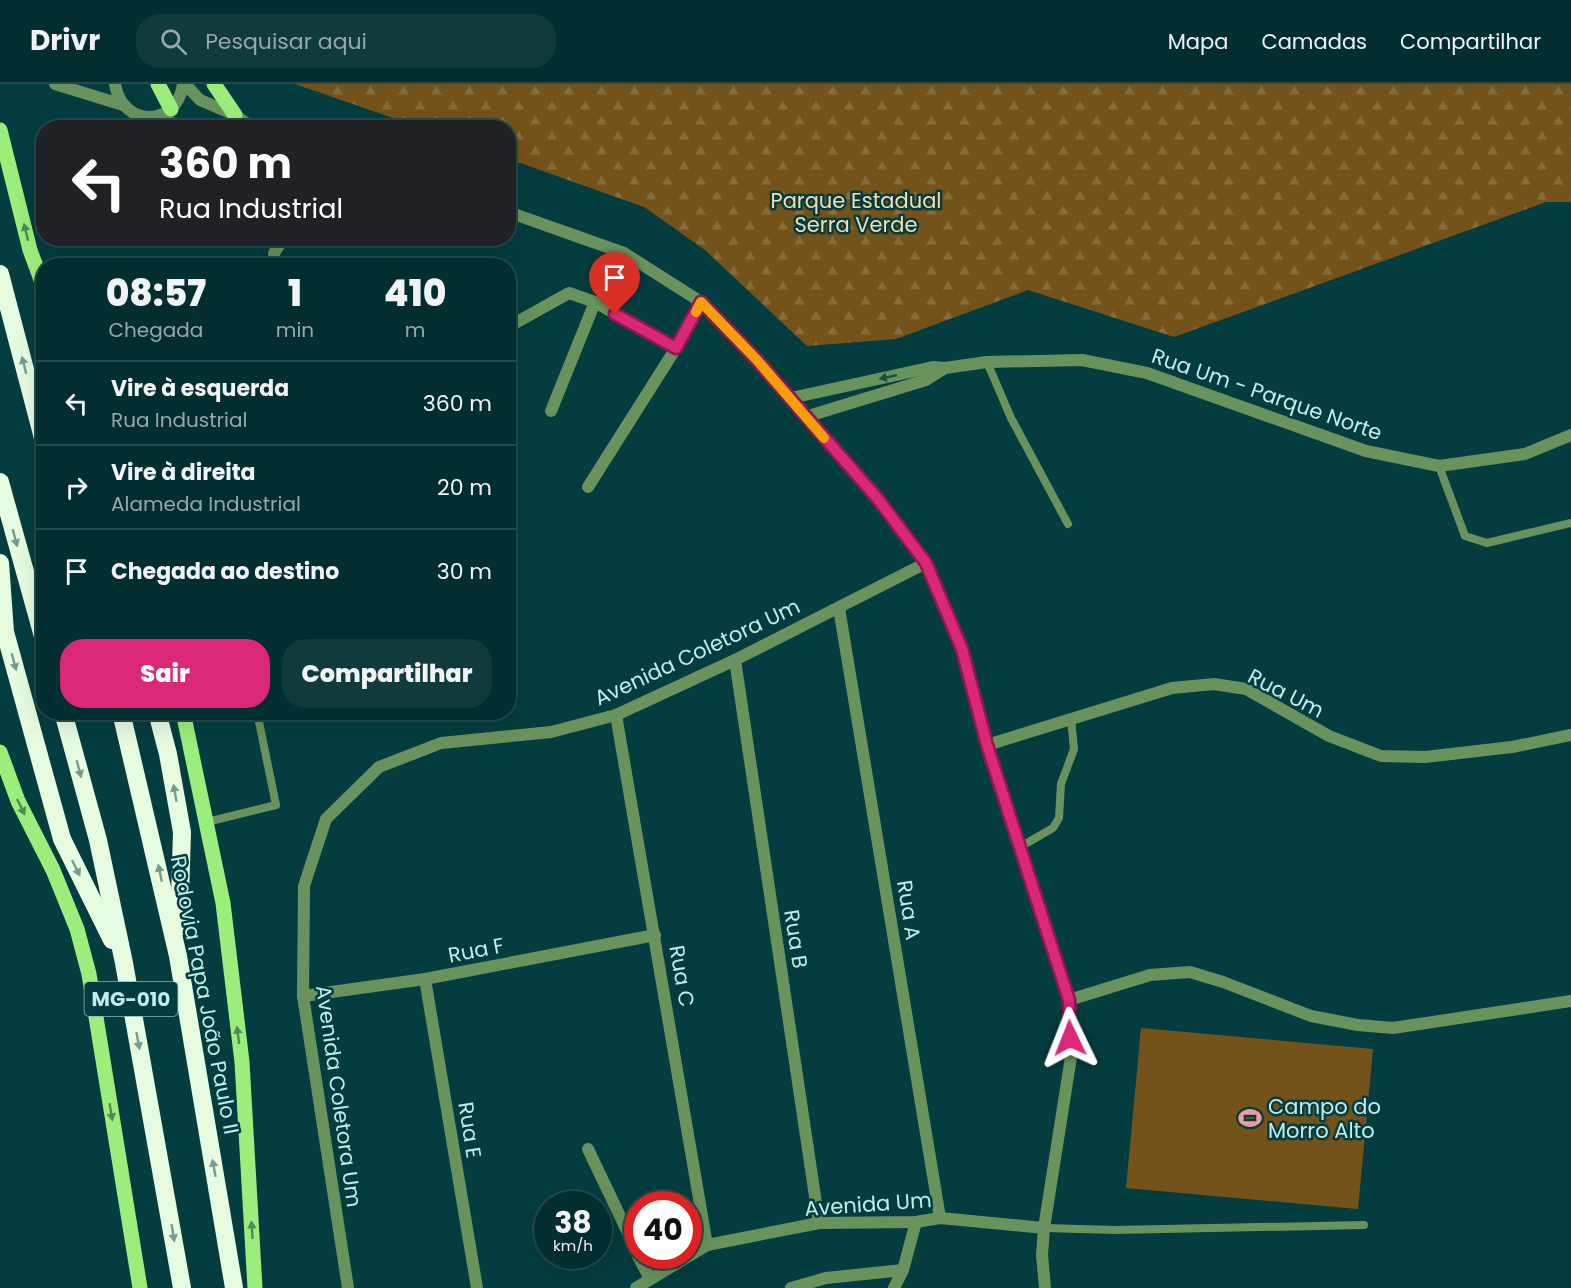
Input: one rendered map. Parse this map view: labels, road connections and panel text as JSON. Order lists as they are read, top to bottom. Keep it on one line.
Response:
{"streets":{"highway":["Rodovia Papa João Paulo II","MG-010"],"street":["Rua Um - Parque Norte","Avenida Coletora Um","Rua Um","Rua A","Rua B","Rua F","Rua C","Rua E","Avenida Um"]},"crossings":[["Avenida Coletora Um","Rua A"],["Avenida Coletora Um","Rua B"],["Avenida Coletora Um","Rua F"],["Avenida Coletora Um","Rua C"],["Rua A","Avenida Um"],["Rua B","Avenida Um"],["Rua F","Rua C"],["Rua F","Rua E"],["Rua C","Avenida Um"]],"parks":["Parque Estadual Serra Verde"],"places":{"sports":["Campo do Morro Alto"]},"page":{"header":"Drivr","search":"Pesquisar aqui","nav":["Mapa","Camadas","Compartilhar"],"turn":["360 m","Rua Industrial"],"eta":["08:57","Chegada","1","min","410","m"],"list":[{"name":"Vire à esquerda","note":"Rua Industrial","value":"360 m"},{"name":"Vire à direita","note":"Alameda Industrial","value":"20 m"},{"name":"Chegada ao destino","value":"30 m"}],"buttons":["Sair","Compartilhar"],"speed":"38 km/h","limit":"40"}}
